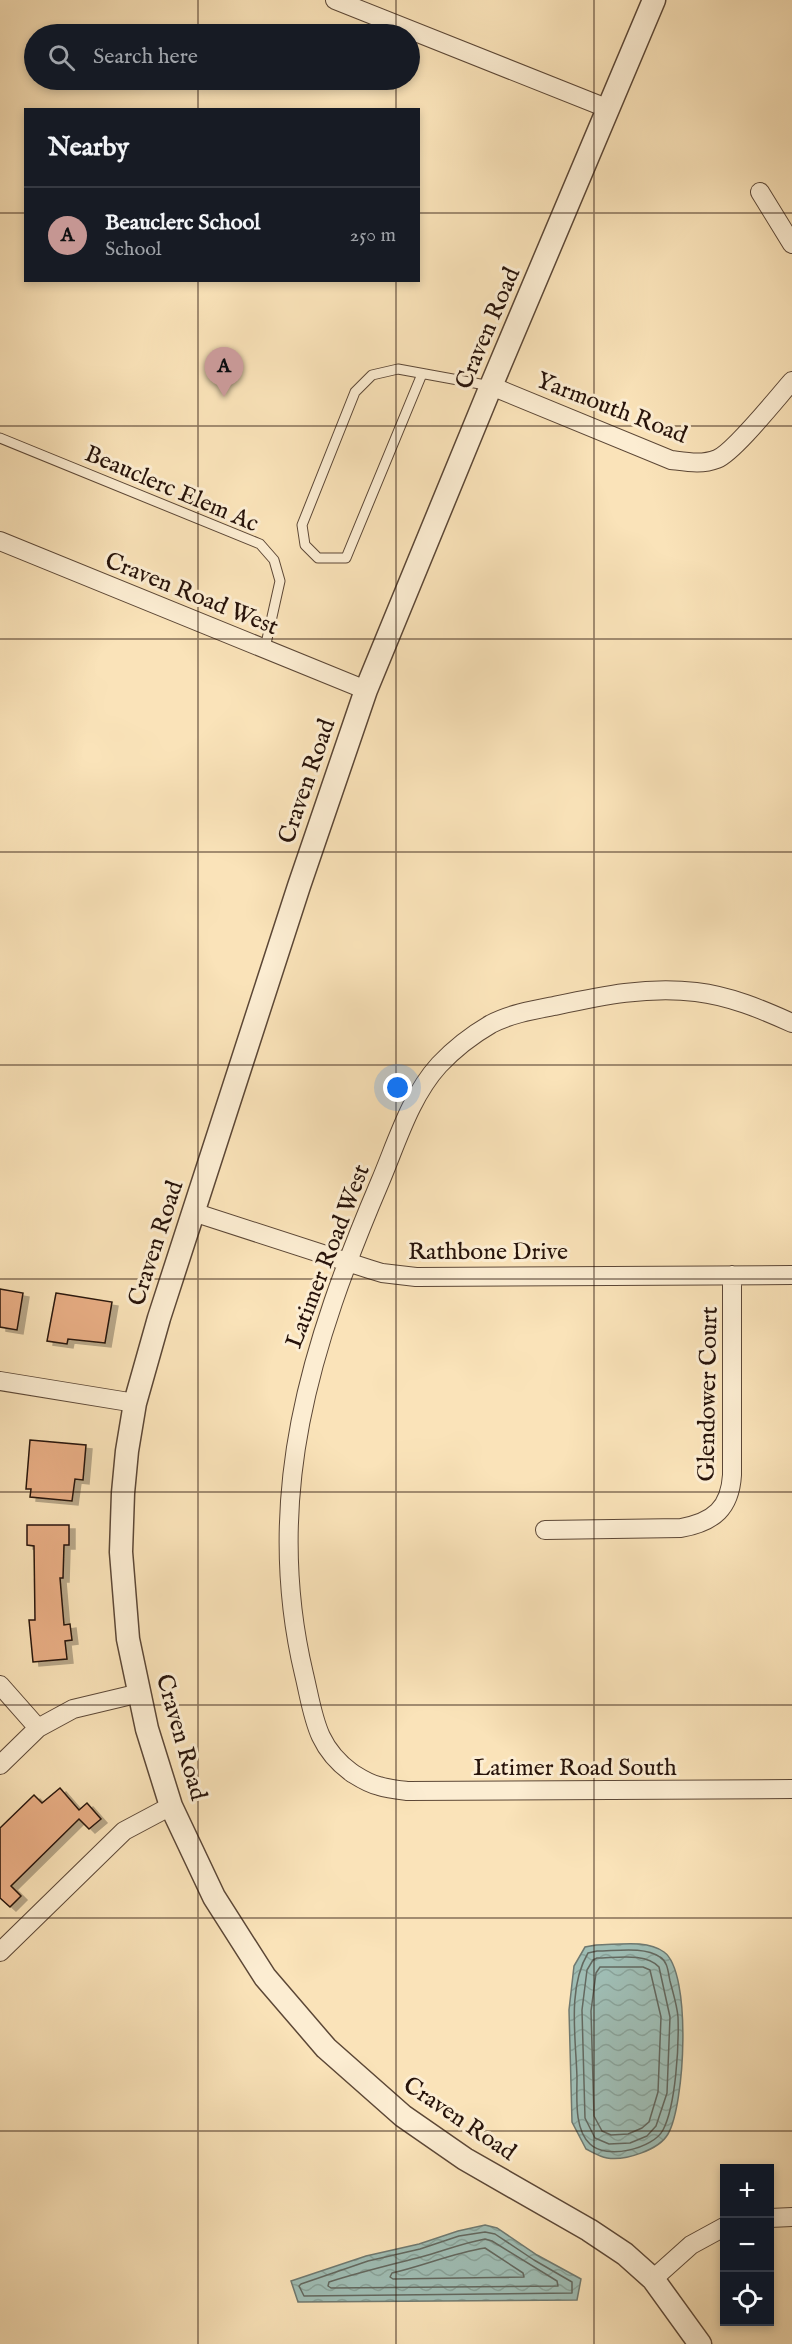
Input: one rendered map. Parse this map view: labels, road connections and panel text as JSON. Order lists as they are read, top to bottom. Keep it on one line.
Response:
{"streets":{"street":["Craven Road","Yarmouth Road","Craven Road West","Rathbone Drive","Latimer Road West","Glendower Court","Latimer Road South"],"lane":["Beauclerc Elem Ac"]},"crossings":[["Craven Road","Yarmouth Road"],["Craven Road","Craven Road West"],["Craven Road","Rathbone Drive"],["Beauclerc Elem Ac","Craven Road West"],["Rathbone Drive","Latimer Road West"],["Rathbone Drive","Glendower Court"],["Latimer Road West","Latimer Road South"]],"page":{"search":"Search here","heading":"Nearby","list":[{"mark":"A","name":"Beauclerc School","note":"School","value":"250 m"}],"pins":"A","map_buttons":["+","−"]}}
